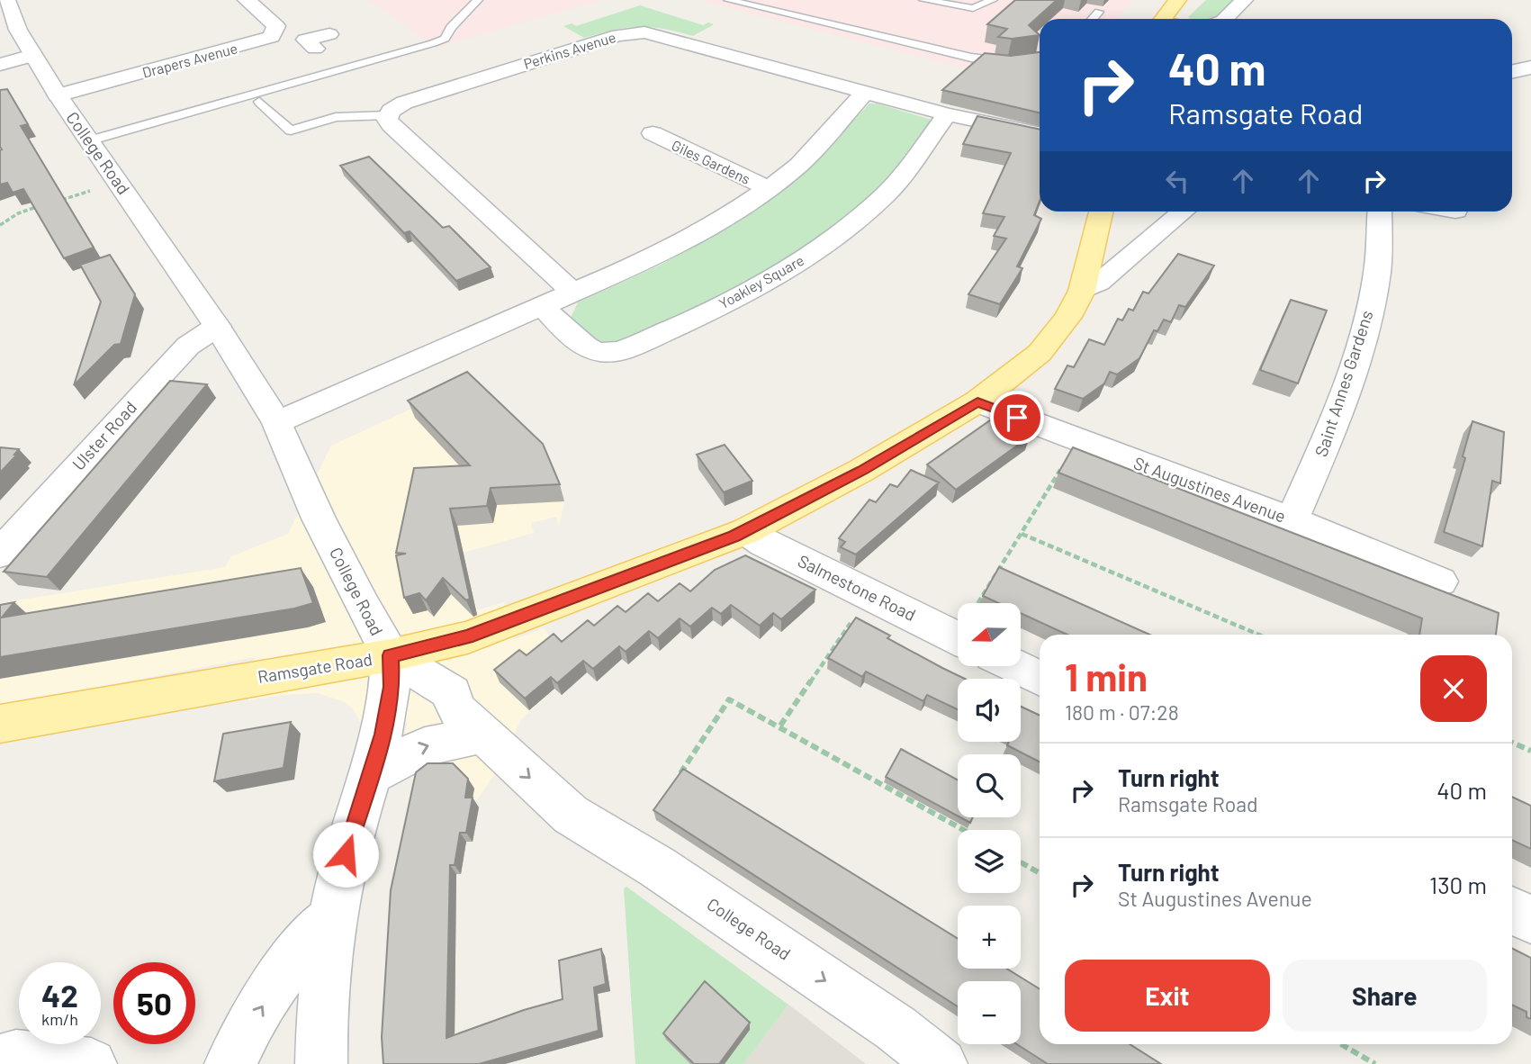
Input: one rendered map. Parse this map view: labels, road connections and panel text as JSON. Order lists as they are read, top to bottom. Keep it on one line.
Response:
{"streets":{"main road":["Ramsgate Road"],"street":["Perkins Avenue","Drapers Avenue","College Road","Giles Gardens","Yoakley Square","Saint Annes Gardens","Ulster Road","St Augustines Avenue","Salmestone Road"]},"crossings":[["Perkins Avenue","Yoakley Square"],["Drapers Avenue","College Road"],["College Road","Ulster Road"],["College Road","Ramsgate Road"],["Saint Annes Gardens","St Augustines Avenue"],["St Augustines Avenue","Ramsgate Road"],["Salmestone Road","Ramsgate Road"]],"one_way":["College Road"],"north":"left","page":{"turn":["40 m","Ramsgate Road"],"map_buttons":["+","−"],"heading":["1 min","180 m · 07:28"],"list":[{"name":"Turn right","note":"Ramsgate Road","value":"40 m"},{"name":"Turn right","note":"St Augustines Avenue","value":"130 m"}],"buttons":["Exit","Share"],"speed":"42 km/h","limit":"50"}}
